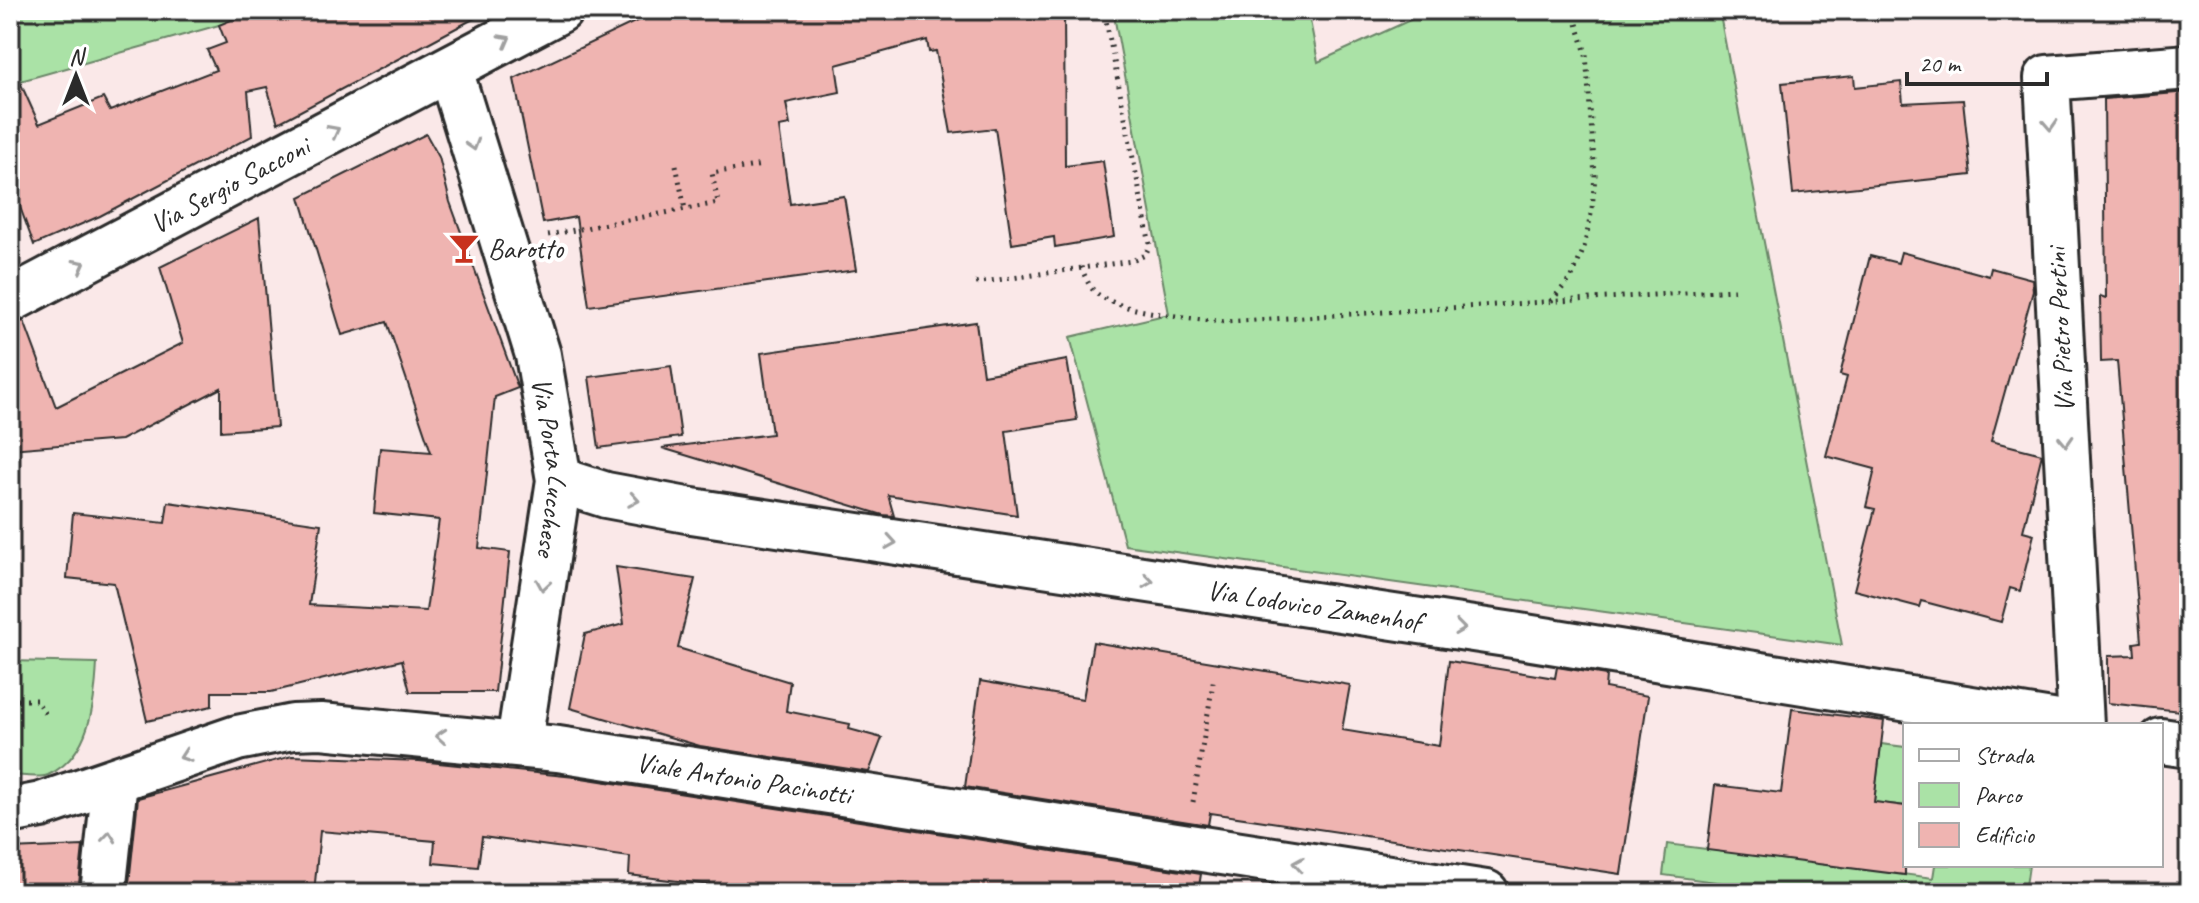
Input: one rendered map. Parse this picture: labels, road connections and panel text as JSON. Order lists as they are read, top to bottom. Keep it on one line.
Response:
{"streets":{"street":["Via Sergio Sacconi","Via Pietro Pertini","Via Porta Lucchese","Via Lodovico Zamenhof","Viale Antonio Pacinotti"]},"crossings":[["Via Sergio Sacconi","Via Porta Lucchese"],["Via Porta Lucchese","Via Lodovico Zamenhof"],["Via Porta Lucchese","Viale Antonio Pacinotti"]],"one_way":["Via Sergio Sacconi","Via Pietro Pertini","Via Porta Lucchese","Via Lodovico Zamenhof","Viale Antonio Pacinotti"],"places":{"bar":["Barotto"]},"legend":["Strada","Parco","Edificio"],"scale_bar":"20 m","north":"top"}
